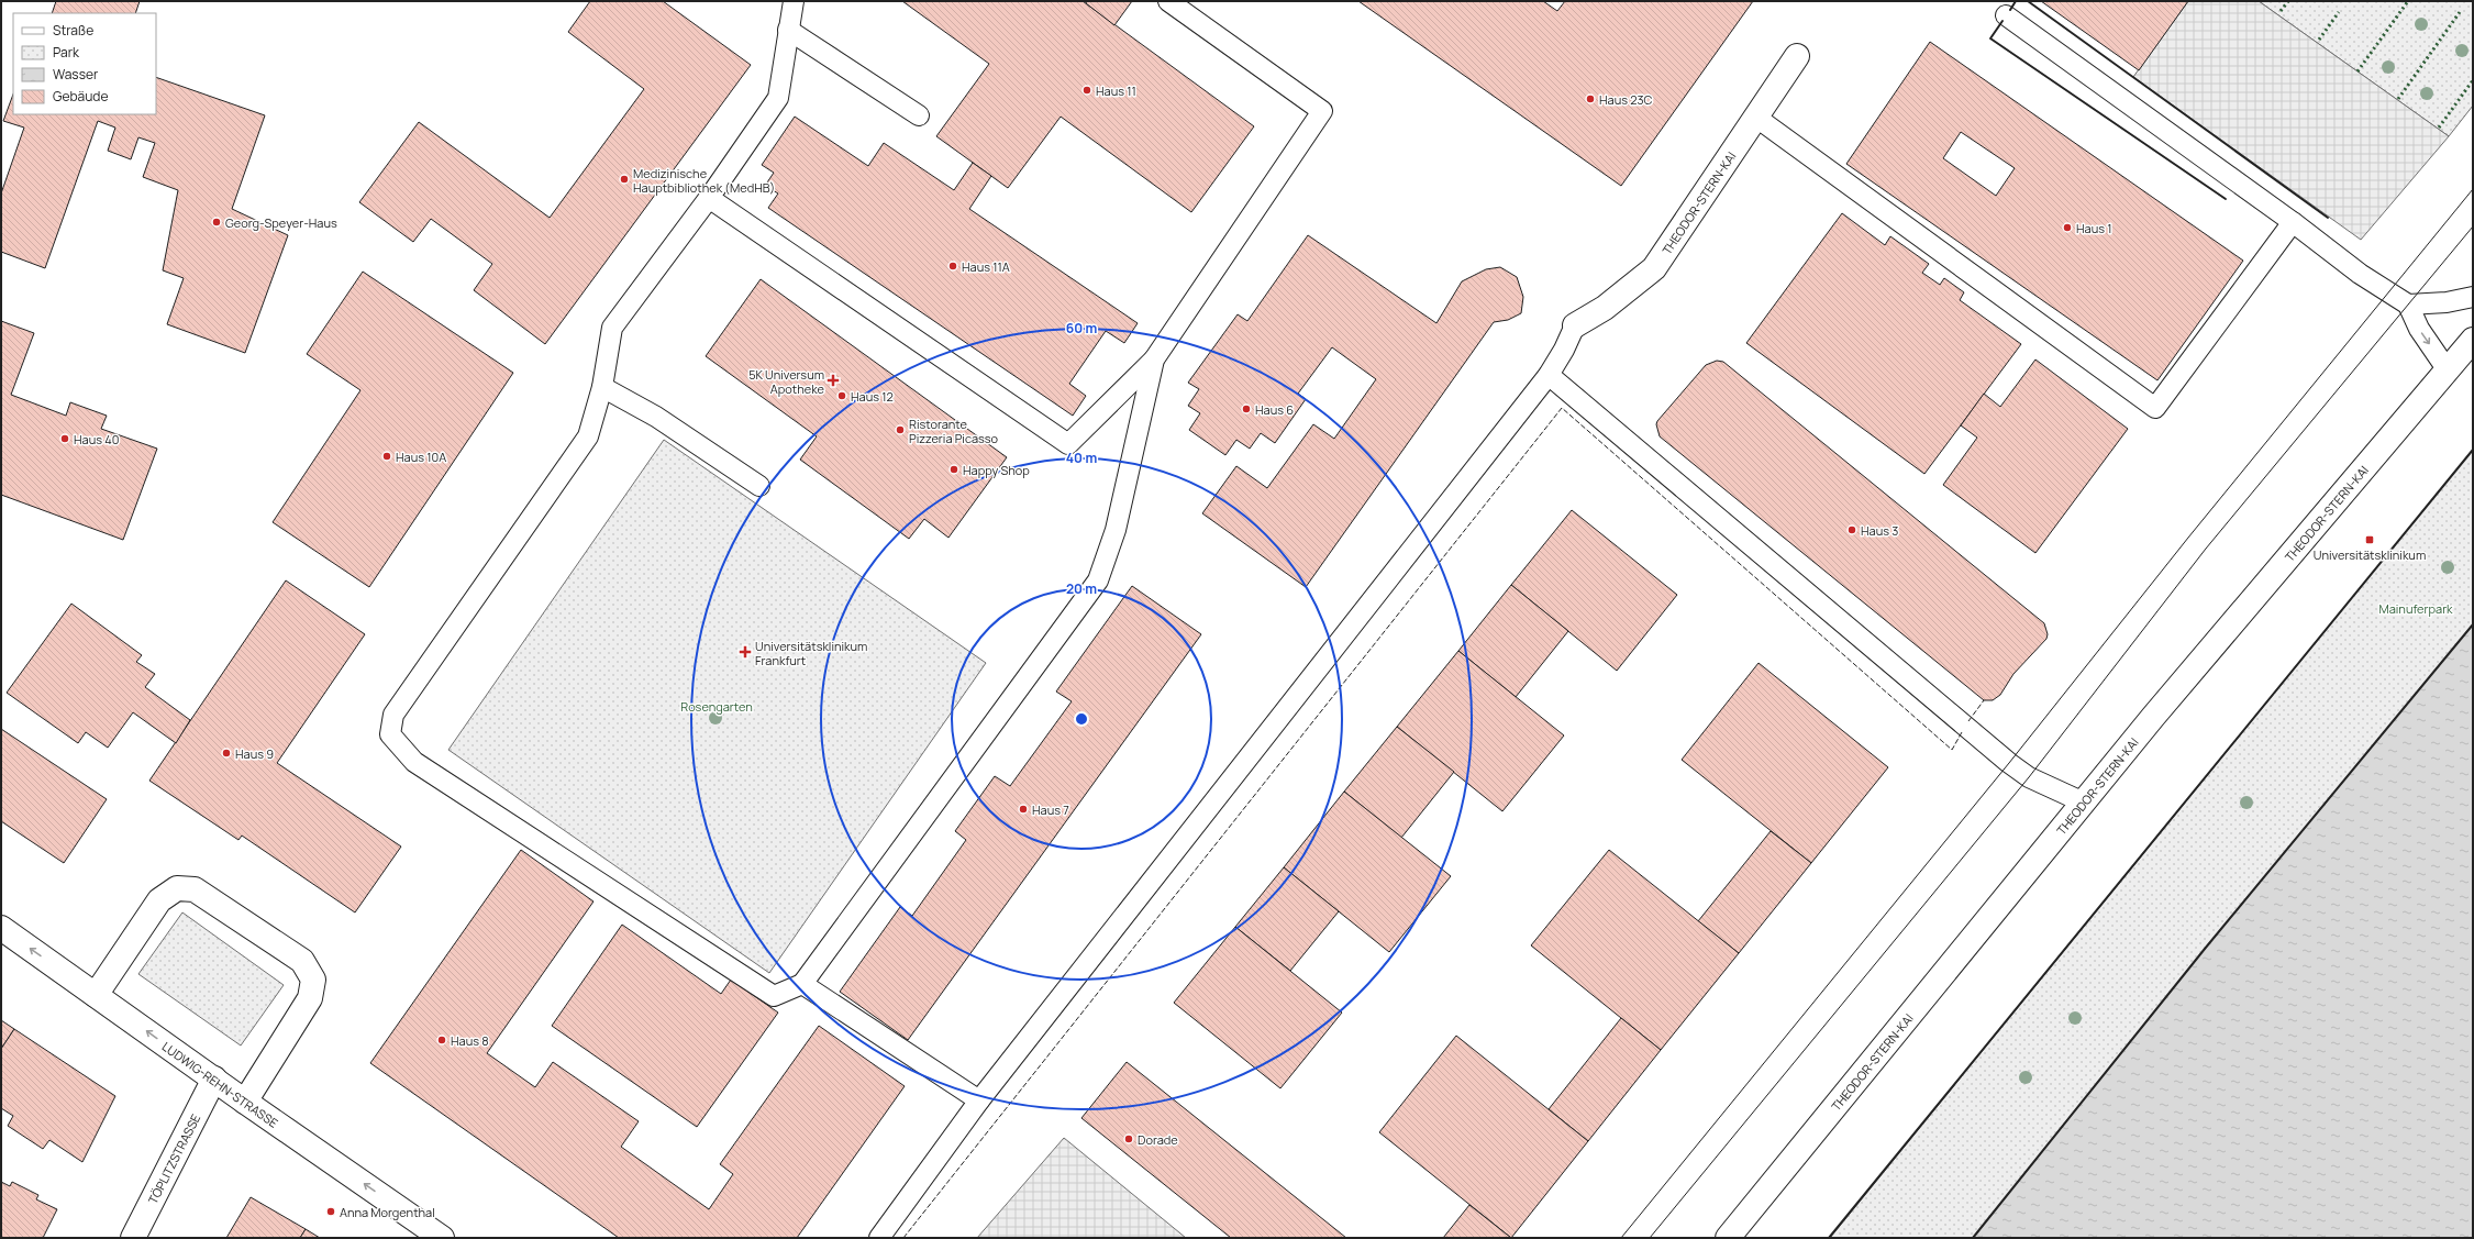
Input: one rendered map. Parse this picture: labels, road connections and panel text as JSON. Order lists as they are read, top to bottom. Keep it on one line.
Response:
{"streets":{"street":["THEODOR-STERN-KAI","LUDWIG-REHN-STRASSE","TÖPLITZSTRASSE"]},"crossings":[["LUDWIG-REHN-STRASSE","TÖPLITZSTRASSE"]],"one_way":["LUDWIG-REHN-STRASSE"],"parks":["Mainuferpark","Rosengarten"],"places":{"other":["Haus 11","Haus 23C","Medizinische Hauptbibliothek (MedHB)","Georg-Speyer-Haus","Haus 1","Haus 11A","Haus 12","Haus 6","Ristorante Pizzeria Picasso","Haus 40","Haus 10A","Happy Shop","Haus 3","Haus 9","Haus 7","Haus 8","Dorade","Anna Morgenthal"],"health":["5K Universum Apotheke","Universitätsklinikum Frankfurt"],"transit":["Universitätsklinikum"]},"legend":["Straße","Park","Wasser","Gebäude"],"rings":["60 m","40 m","20 m"]}
